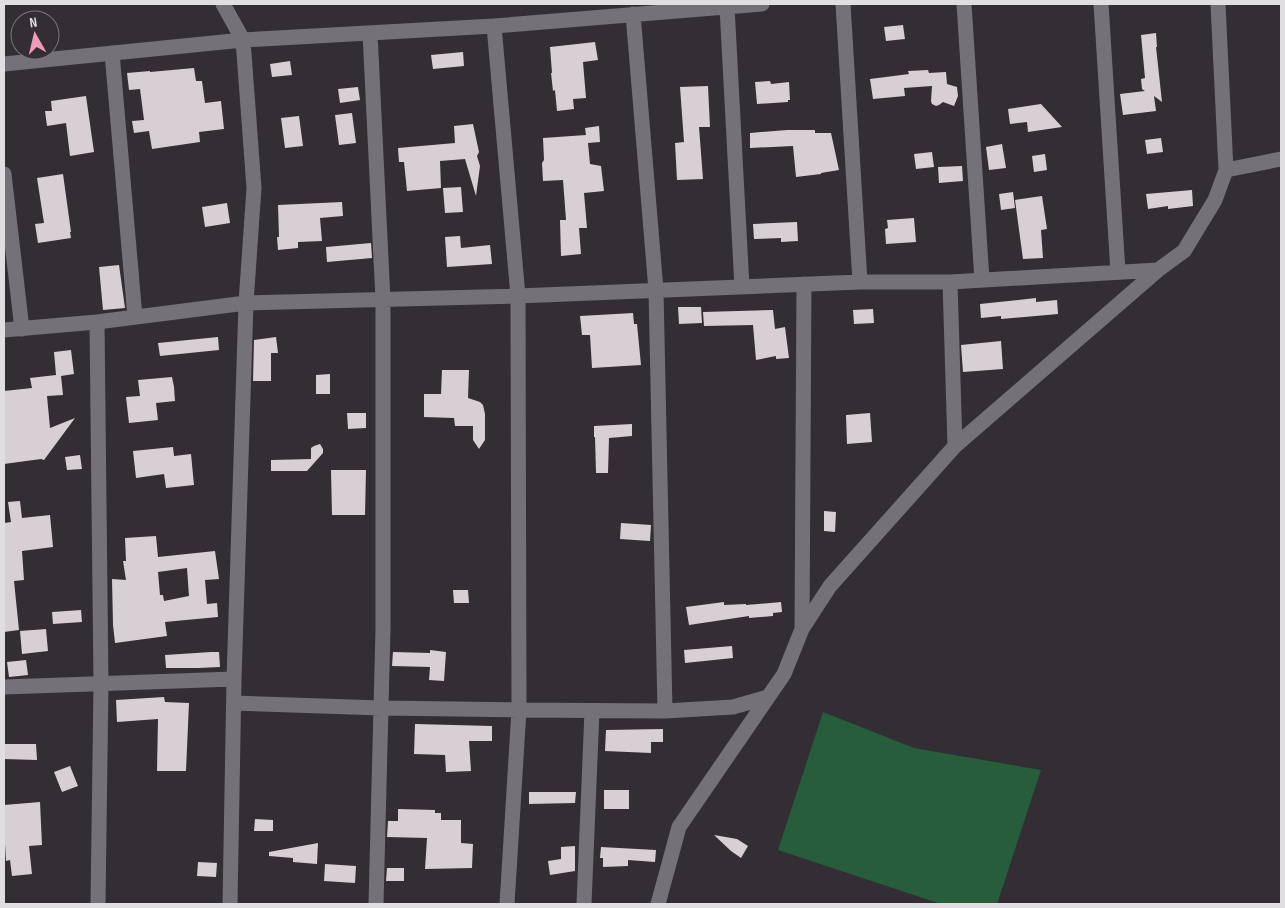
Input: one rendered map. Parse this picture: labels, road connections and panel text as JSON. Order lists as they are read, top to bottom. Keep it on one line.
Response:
{"north":"top"}
